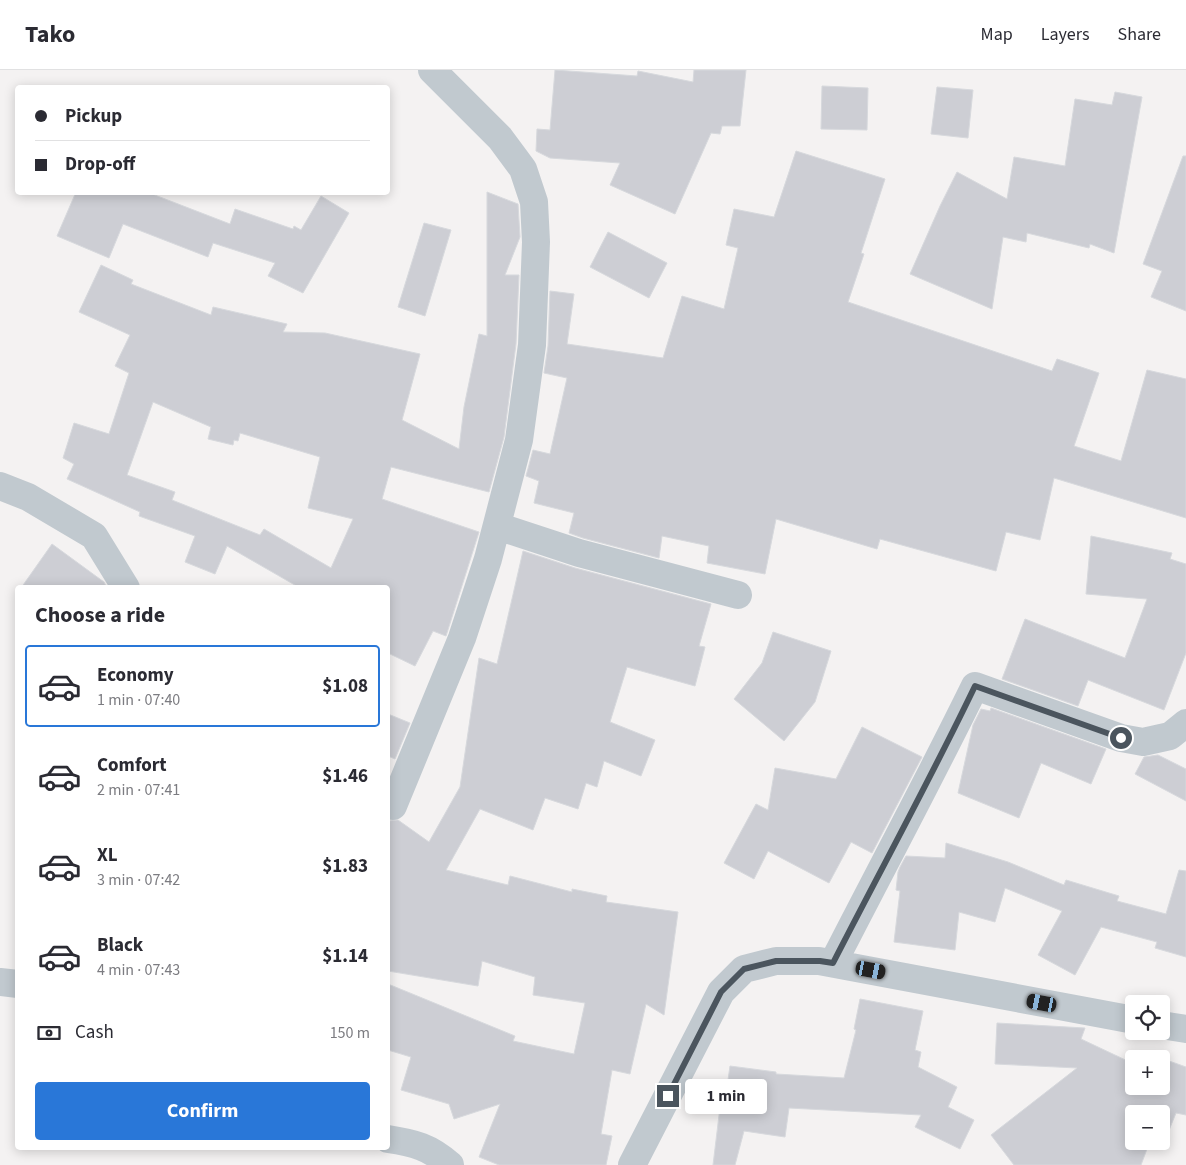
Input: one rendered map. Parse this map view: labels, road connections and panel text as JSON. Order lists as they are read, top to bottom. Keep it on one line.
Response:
{"page":{"header":"Tako","nav":["Map","Layers","Share"],"banner":["Pickup","Drop-off"],"heading":"Choose a ride","list":[{"name":"Economy","note":"1 min · 07:40","value":"$1.08"},{"name":"Comfort","note":"2 min · 07:41","value":"$1.46"},{"name":"XL","note":"3 min · 07:42","value":"$1.83"},{"name":"Black","note":"4 min · 07:43","value":"$1.14"}],"map_buttons":["+","−"],"pay":["Cash","150 m"],"buttons":"Confirm","bubble":"1 min"}}
